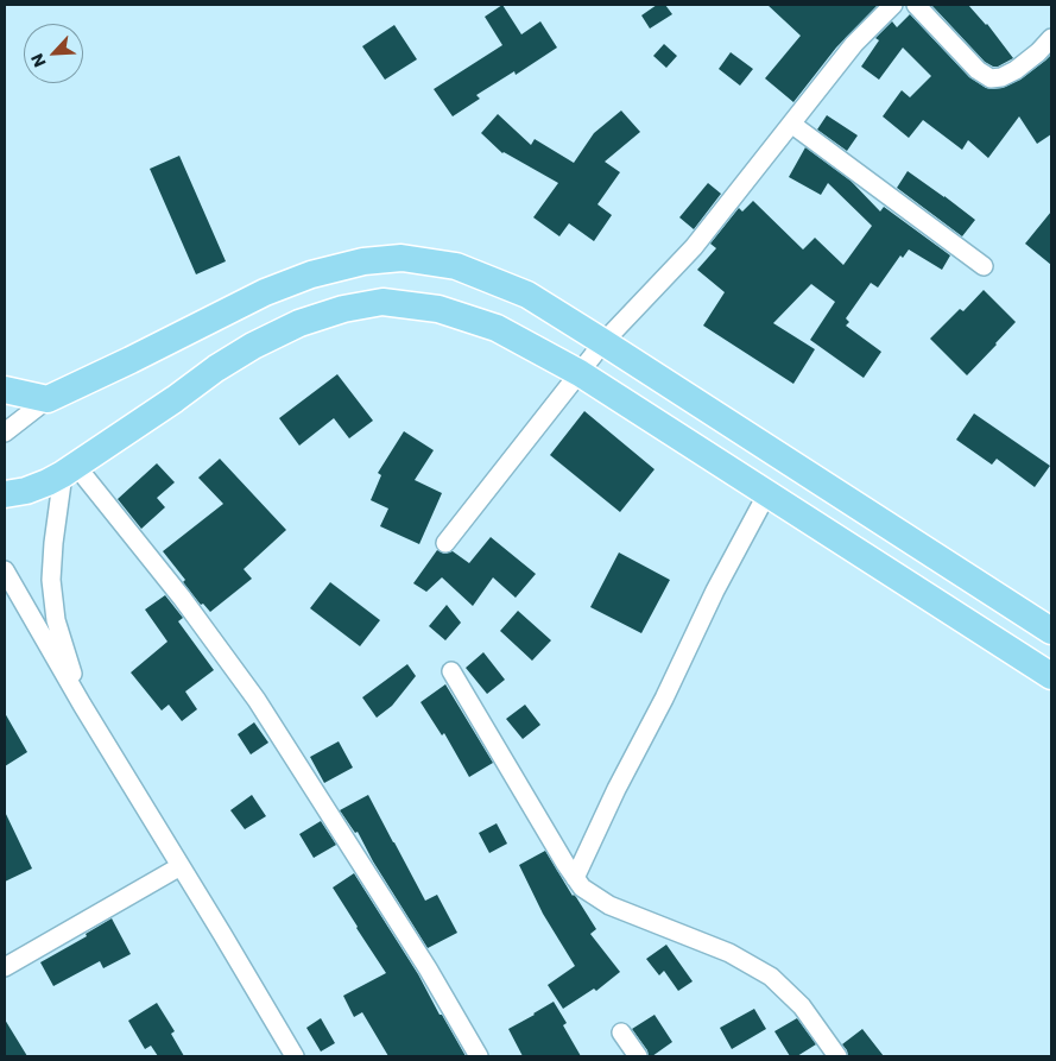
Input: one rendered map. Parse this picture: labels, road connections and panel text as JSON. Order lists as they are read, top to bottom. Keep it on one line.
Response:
{"north":"bottom left"}
